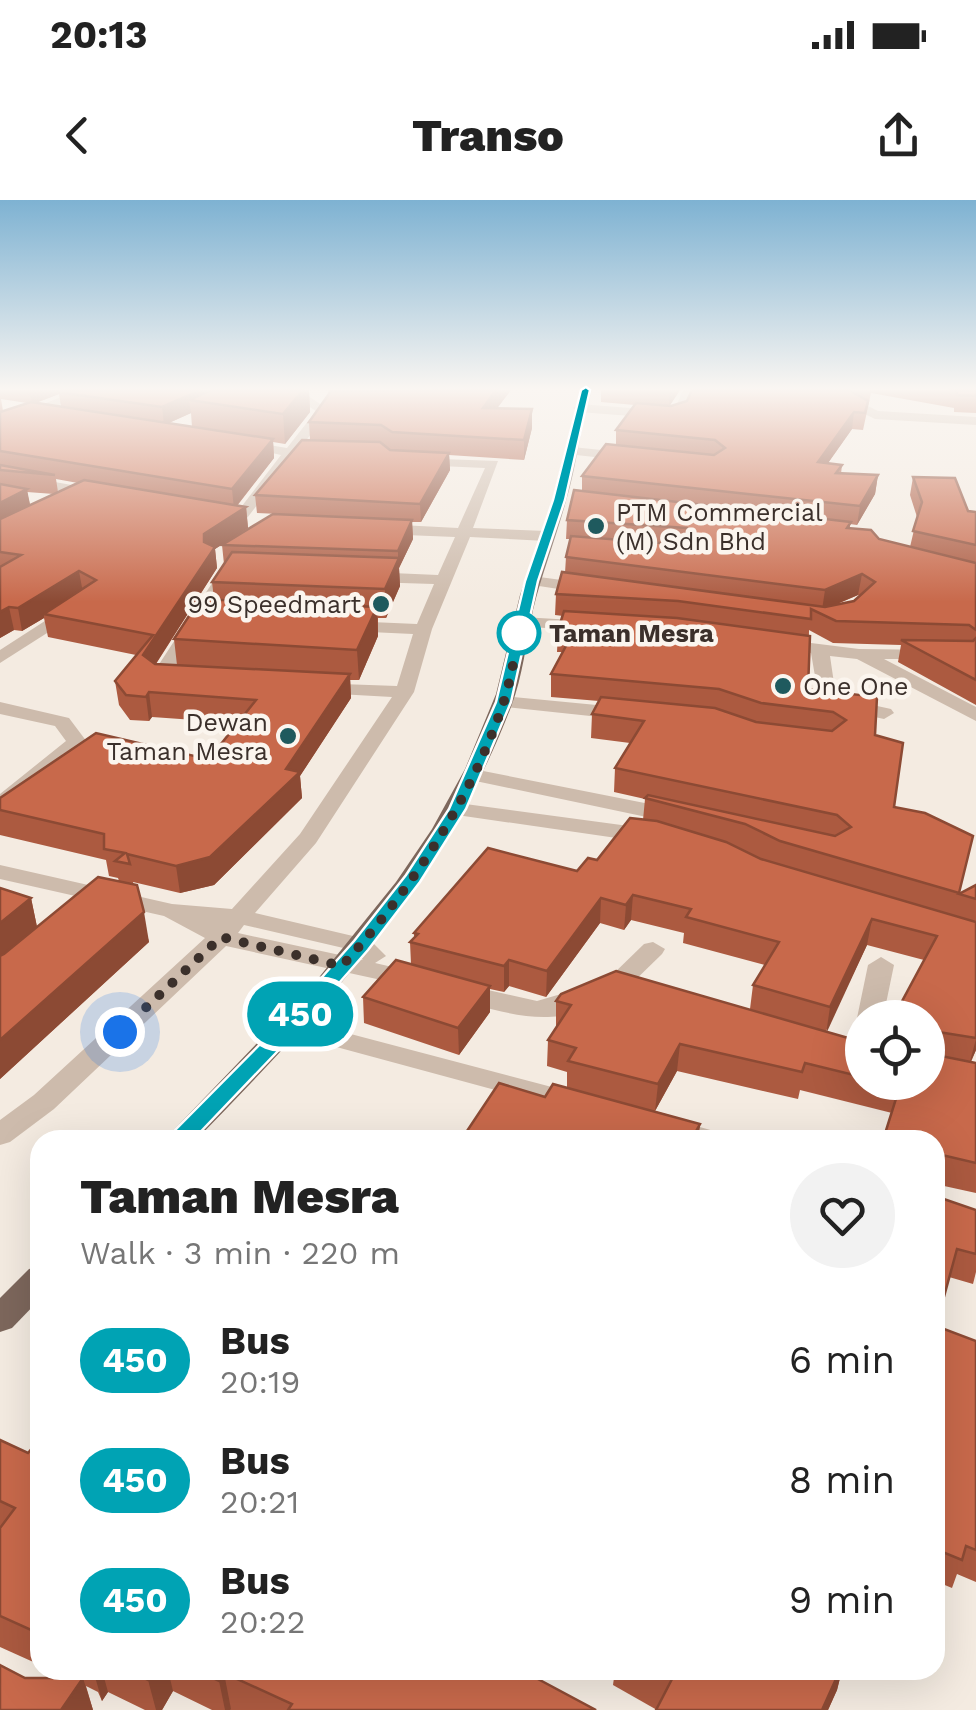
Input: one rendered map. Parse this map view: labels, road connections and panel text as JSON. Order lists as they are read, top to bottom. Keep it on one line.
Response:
{"places":["PTM Commercial (M) Sdn Bhd","99 Speedmart","Taman Mesra","One One","Dewan Taman Mesra"],"lines":["bus line 450"],"page":{"status":"20:13","header":"Transo","on_map":"450","heading":["Taman Mesra","Walk · 3 min · 220 m"],"list":[{"mark":"450","name":"Bus","note":"20:19","value":"6 min"},{"mark":"450","name":"Bus","note":"20:21","value":"8 min"},{"mark":"450","name":"Bus","note":"20:22","value":"9 min"}]}}
